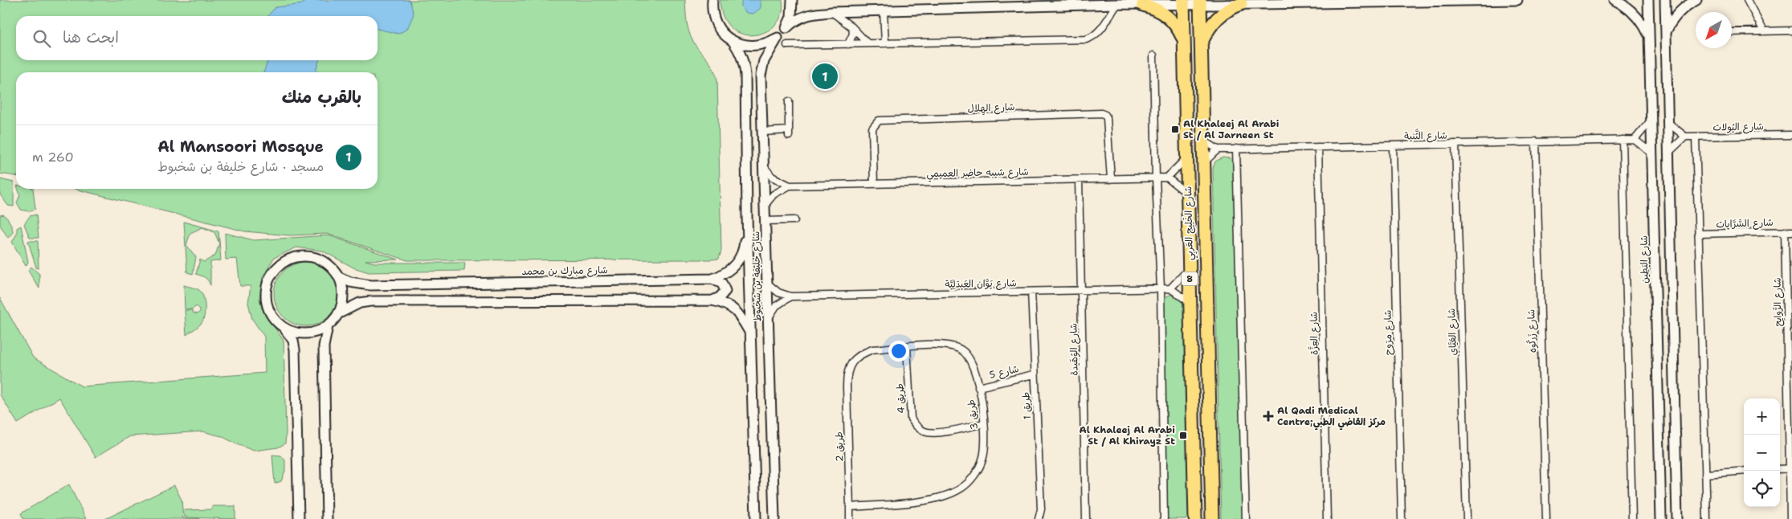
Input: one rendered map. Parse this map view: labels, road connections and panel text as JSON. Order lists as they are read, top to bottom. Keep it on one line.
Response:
{"streets":{"highway":["شارع الخَلِيج العَربِي","8"],"main road":["شارع البَطِين","شارع مبارك بن محمد","شارع خليفة بن شخبوط"],"street":["شارع الهِلال","شارع اليُولات","شارع الثَّنية","شارع شيبه حاضر العميمي","شارع السَّرَّايات","شارع يَوَّان العَبدَلِيَّة","شارع الرُّوايِح","شارع زَركُوه","شارع العَيَّاي","شارع مرَوح","شارع العِزَّة","شارع الوُهَيدة","شارع 5","طريق 4","طريق 1","طريق 3","طريق 2"]},"crossings":[["شارع الهِلال","شارع شيبه حاضر العميمي"],["شارع الثَّنية","شارع البَطِين"],["شارع الثَّنية","شارع زَركُوه"],["شارع الثَّنية","شارع العَيَّاي"],["شارع الثَّنية","شارع مرَوح"],["شارع الثَّنية","شارع العِزَّة"],["شارع شيبه حاضر العميمي","شارع الوُهَيدة"],["شارع الخَلِيج العَربِي","شارع يَوَّان العَبدَلِيَّة"],["شارع السَّرَّايات","شارع الرُّوايِح"],["شارع مبارك بن محمد","شارع خليفة بن شخبوط"],["شارع خليفة بن شخبوط","شارع يَوَّان العَبدَلِيَّة"],["شارع يَوَّان العَبدَلِيَّة","شارع الوُهَيدة"],["شارع يَوَّان العَبدَلِيَّة","طريق 1"],["شارع 5","طريق 1"],["شارع 5","طريق 3"],["طريق 4","طريق 3"],["طريق 3","طريق 2"]],"places":{"transit":["Al Khaleej Al Arabi St / Al Jarneen St","Al Khaleej Al Arabi St / Al Khirayz St"],"health":["Al Qadi Medical Centre;مركز القاضي الطبي"]},"north":"bottom left","page":{"search":"ابحث هنا","pins":"1","heading":"بالقرب منك","list":[{"mark":"1","name":"Al Mansoori Mosque","note":"مسجد · شارع خليفة بن شخبوط","value":"260 m"}],"map_buttons":["+","−"]}}
